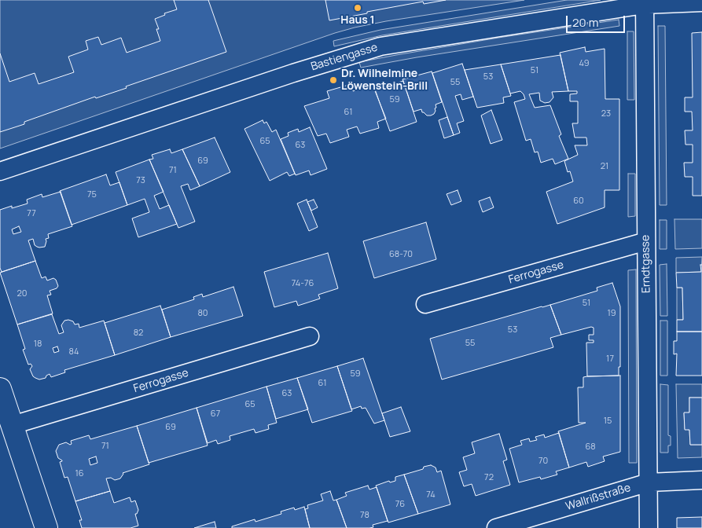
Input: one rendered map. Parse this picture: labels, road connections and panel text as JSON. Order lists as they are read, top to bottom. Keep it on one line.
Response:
{"streets":{"street":["Bastiengasse","Erndtgasse","Ferrogasse","Wallrißstraße"]},"crossings":[["Bastiengasse","Erndtgasse"],["Erndtgasse","Ferrogasse"],["Erndtgasse","Wallrißstraße"]],"places":["Haus 1","Dr. Wilhelmine Löwenstein-Brill"],"house_numbers":["49","51","53","55","59","61","23","65","63","69","21","71","73","75","60","77","68-70","74-76","20","51","80","19","53","82","55","18","84","17","59","61","63","65","67","15","69","71","68","70","16","72","74","76","78"],"scale_bar":"20 m"}
